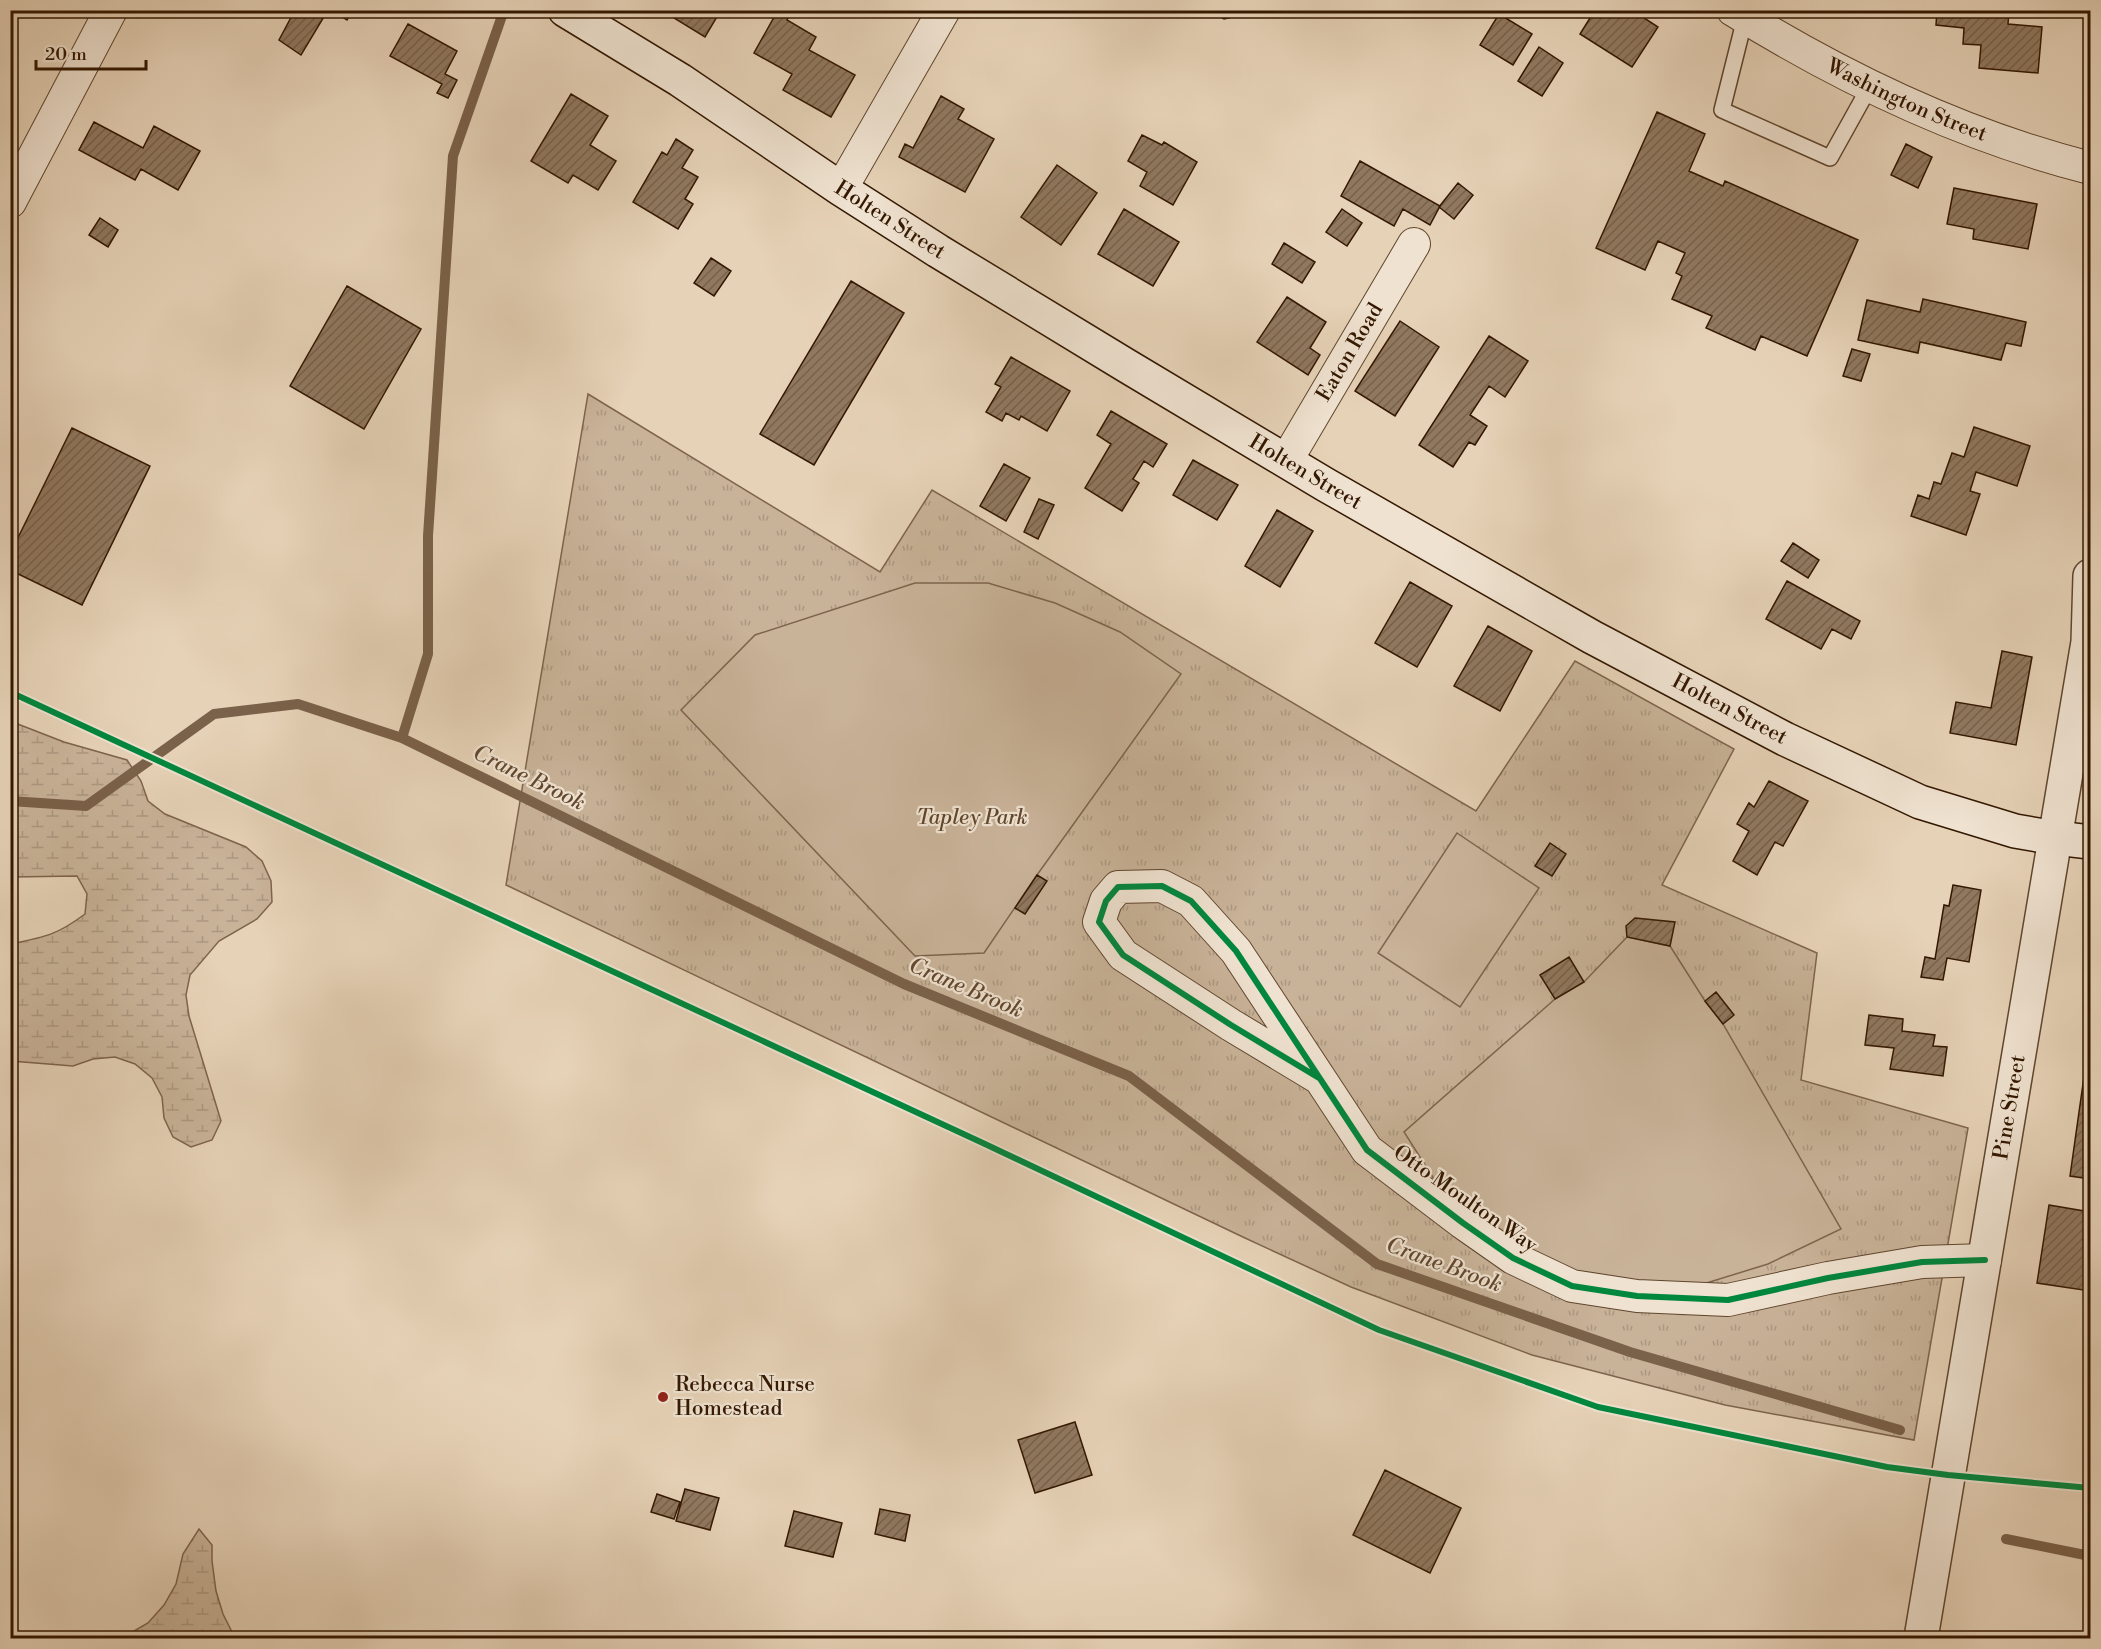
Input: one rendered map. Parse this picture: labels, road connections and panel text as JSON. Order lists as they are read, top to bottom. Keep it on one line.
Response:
{"streets":{"main road":["Holten Street","Pine Street"],"street":["Washington Street","Eaton Road","Otto Moulton Way"]},"crossings":[["Holten Street","Eaton Road"],["Holten Street","Pine Street"],["Pine Street","Otto Moulton Way"]],"water":["Crane Brook"],"parks":["Tapley Park"],"places":["Rebecca Nurse Homestead"],"scale_bar":"20 m"}
